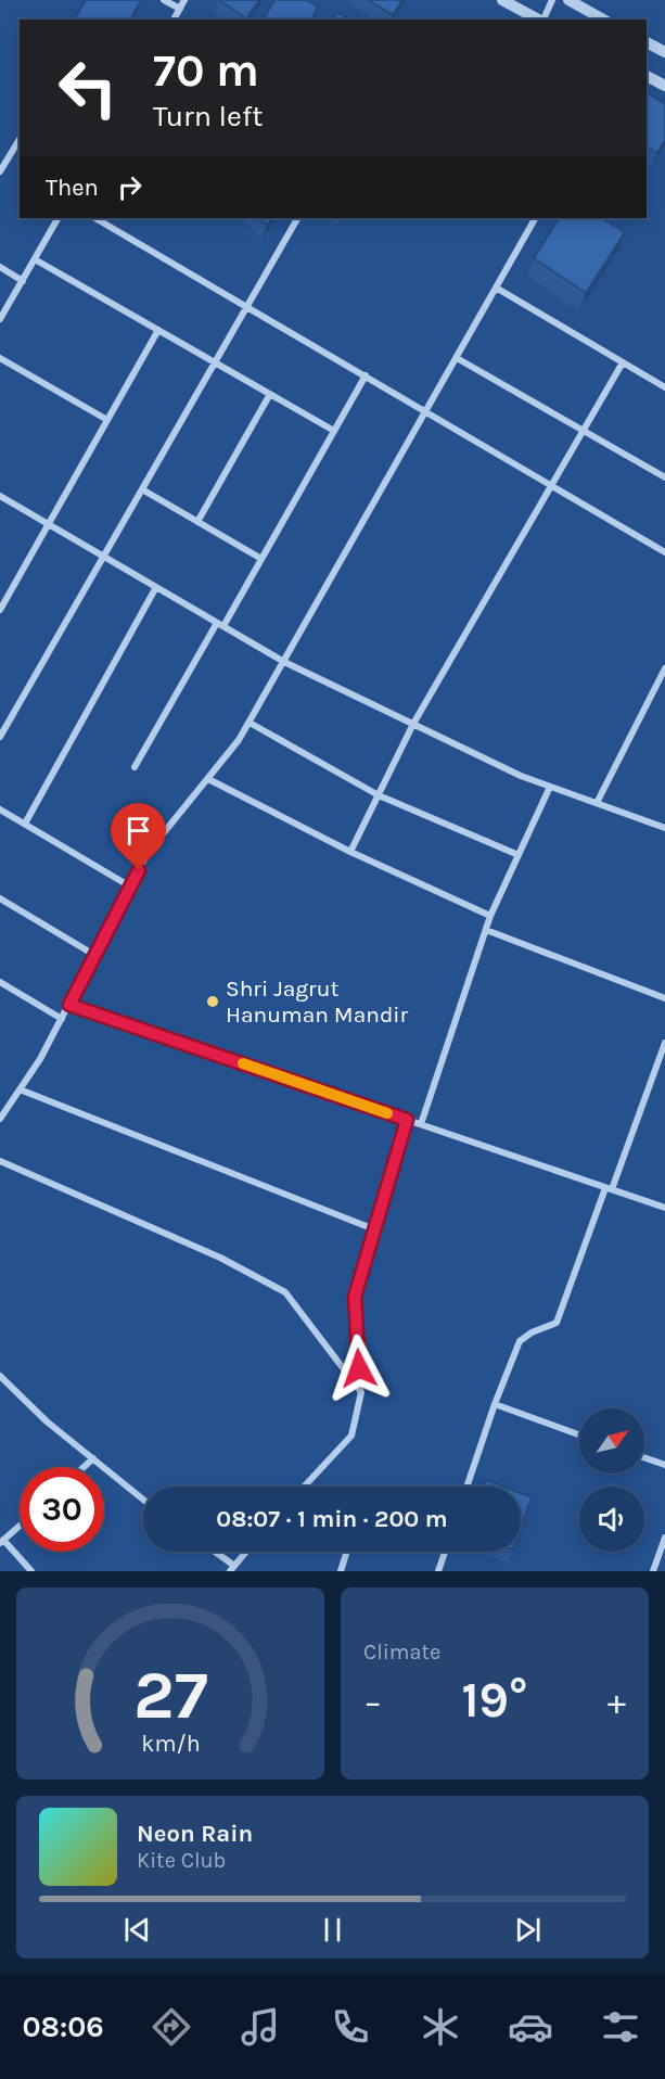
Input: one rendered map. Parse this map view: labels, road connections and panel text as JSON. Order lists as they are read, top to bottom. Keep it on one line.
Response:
{"places":["Shri Jagrut Hanuman Mandir"],"north":"top right","page":{"turn":["70 m","Turn left"],"then":"Then","limit":"30","trip":"08:07 · 1 min · 200 m","tile":"Climate","heat":["−","19°","+"],"song":["Neon Rain","Kite Club"],"tabs":"08:06","gauge":["27","km/h"]}}
